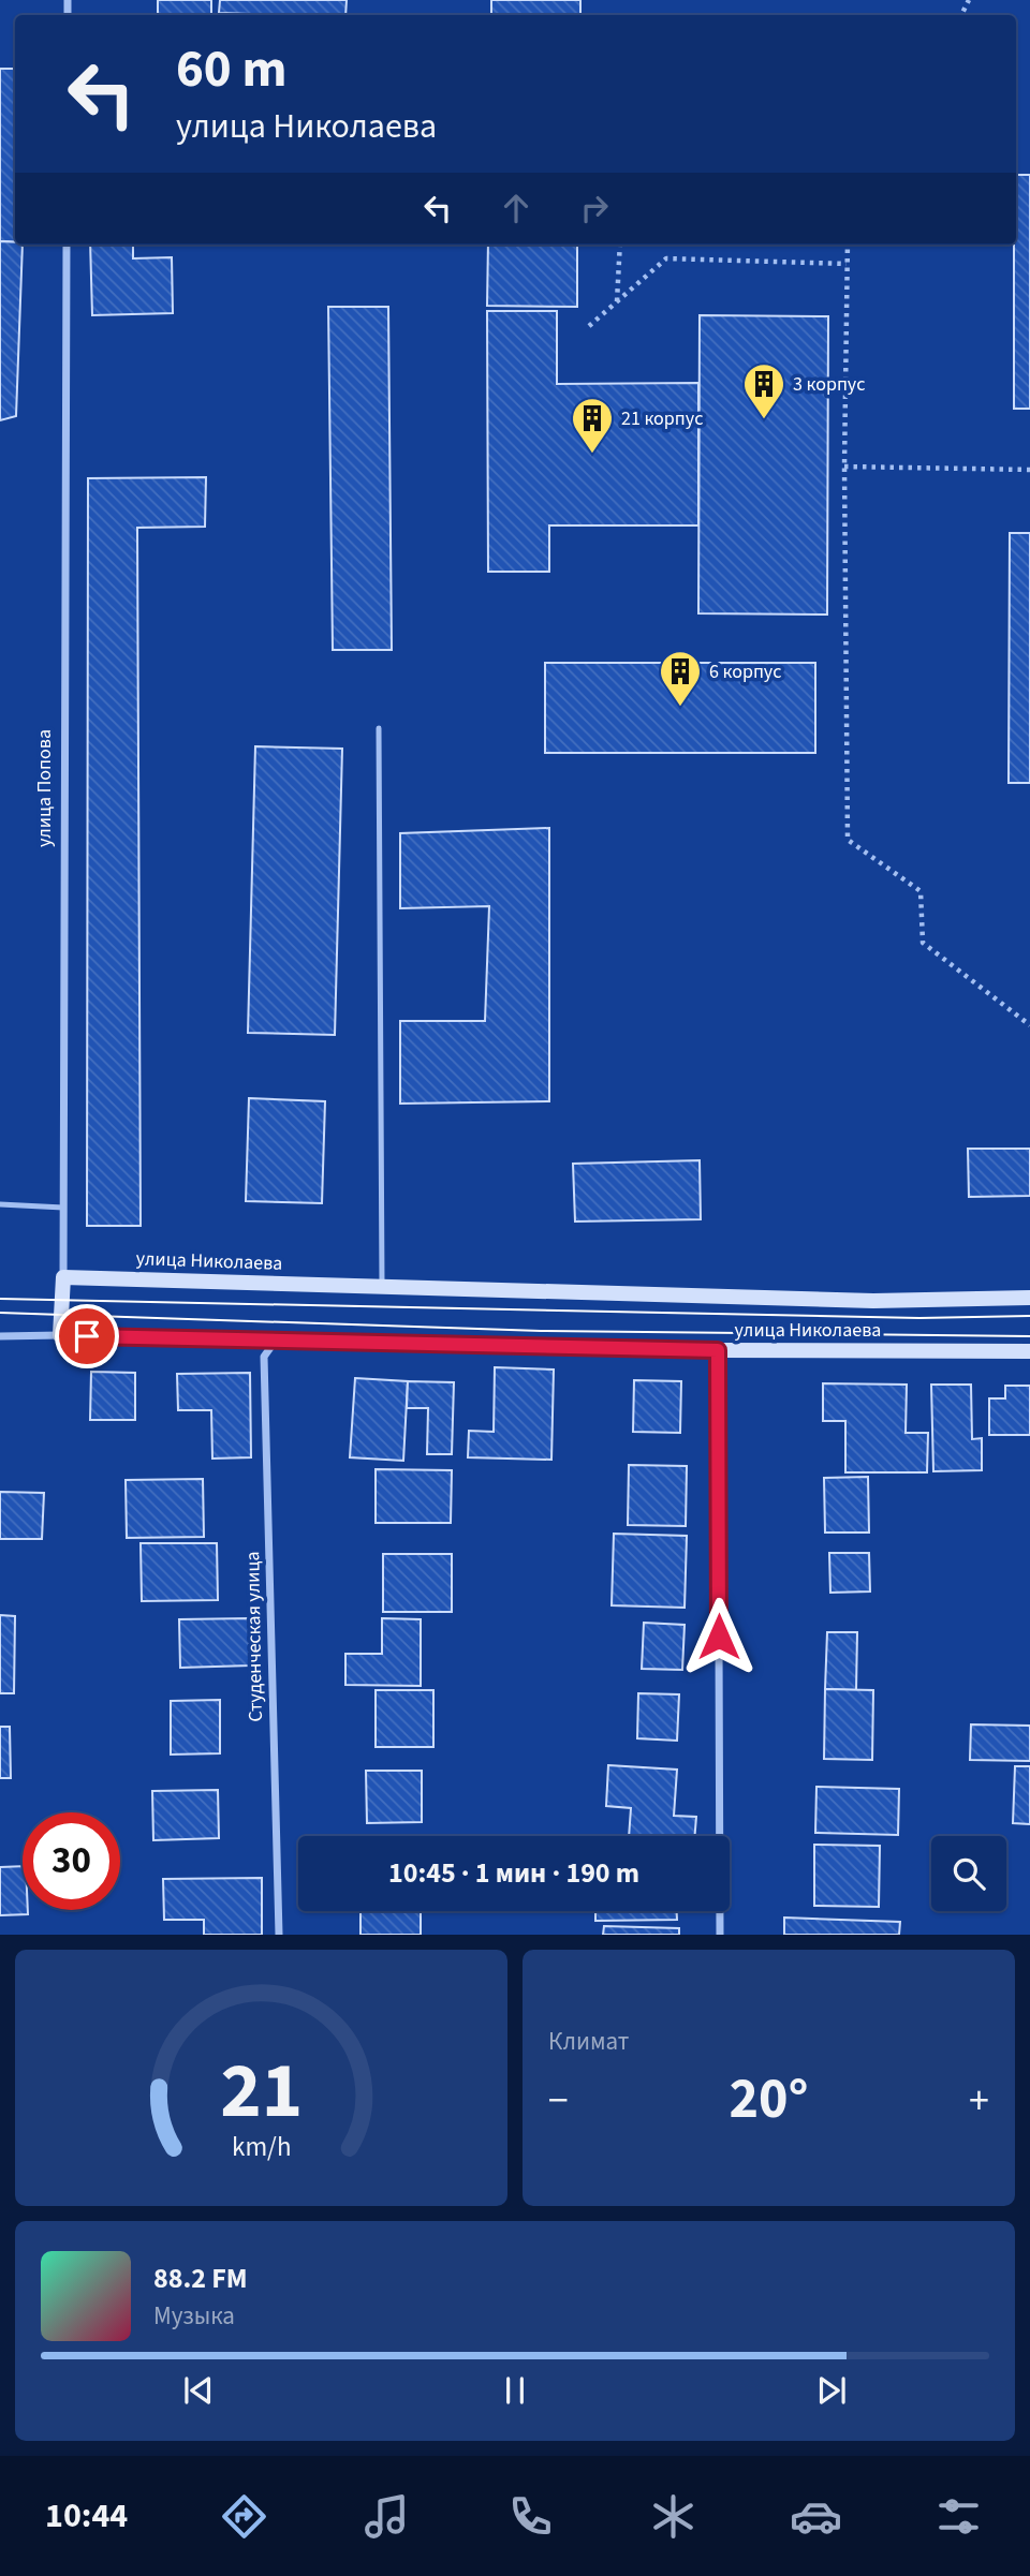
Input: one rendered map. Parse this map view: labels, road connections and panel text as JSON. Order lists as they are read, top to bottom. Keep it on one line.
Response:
{"streets":{"street":["улица Попова","улица Николаева","Студенческая улица"]},"crossings":[["улица Попова","улица Николаева"],["улица Николаева","Студенческая улица"]],"places":{"building":["3 корпус","21 корпус","6 корпус"]},"page":{"turn":["60 m","улица Николаева"],"limit":"30","trip":"10:45 · 1 мин · 190 m","tile":"Климат","heat":["−","20°","+"],"song":["88.2 FM","Музыка"],"tabs":"10:44","gauge":["21","km/h"]}}
